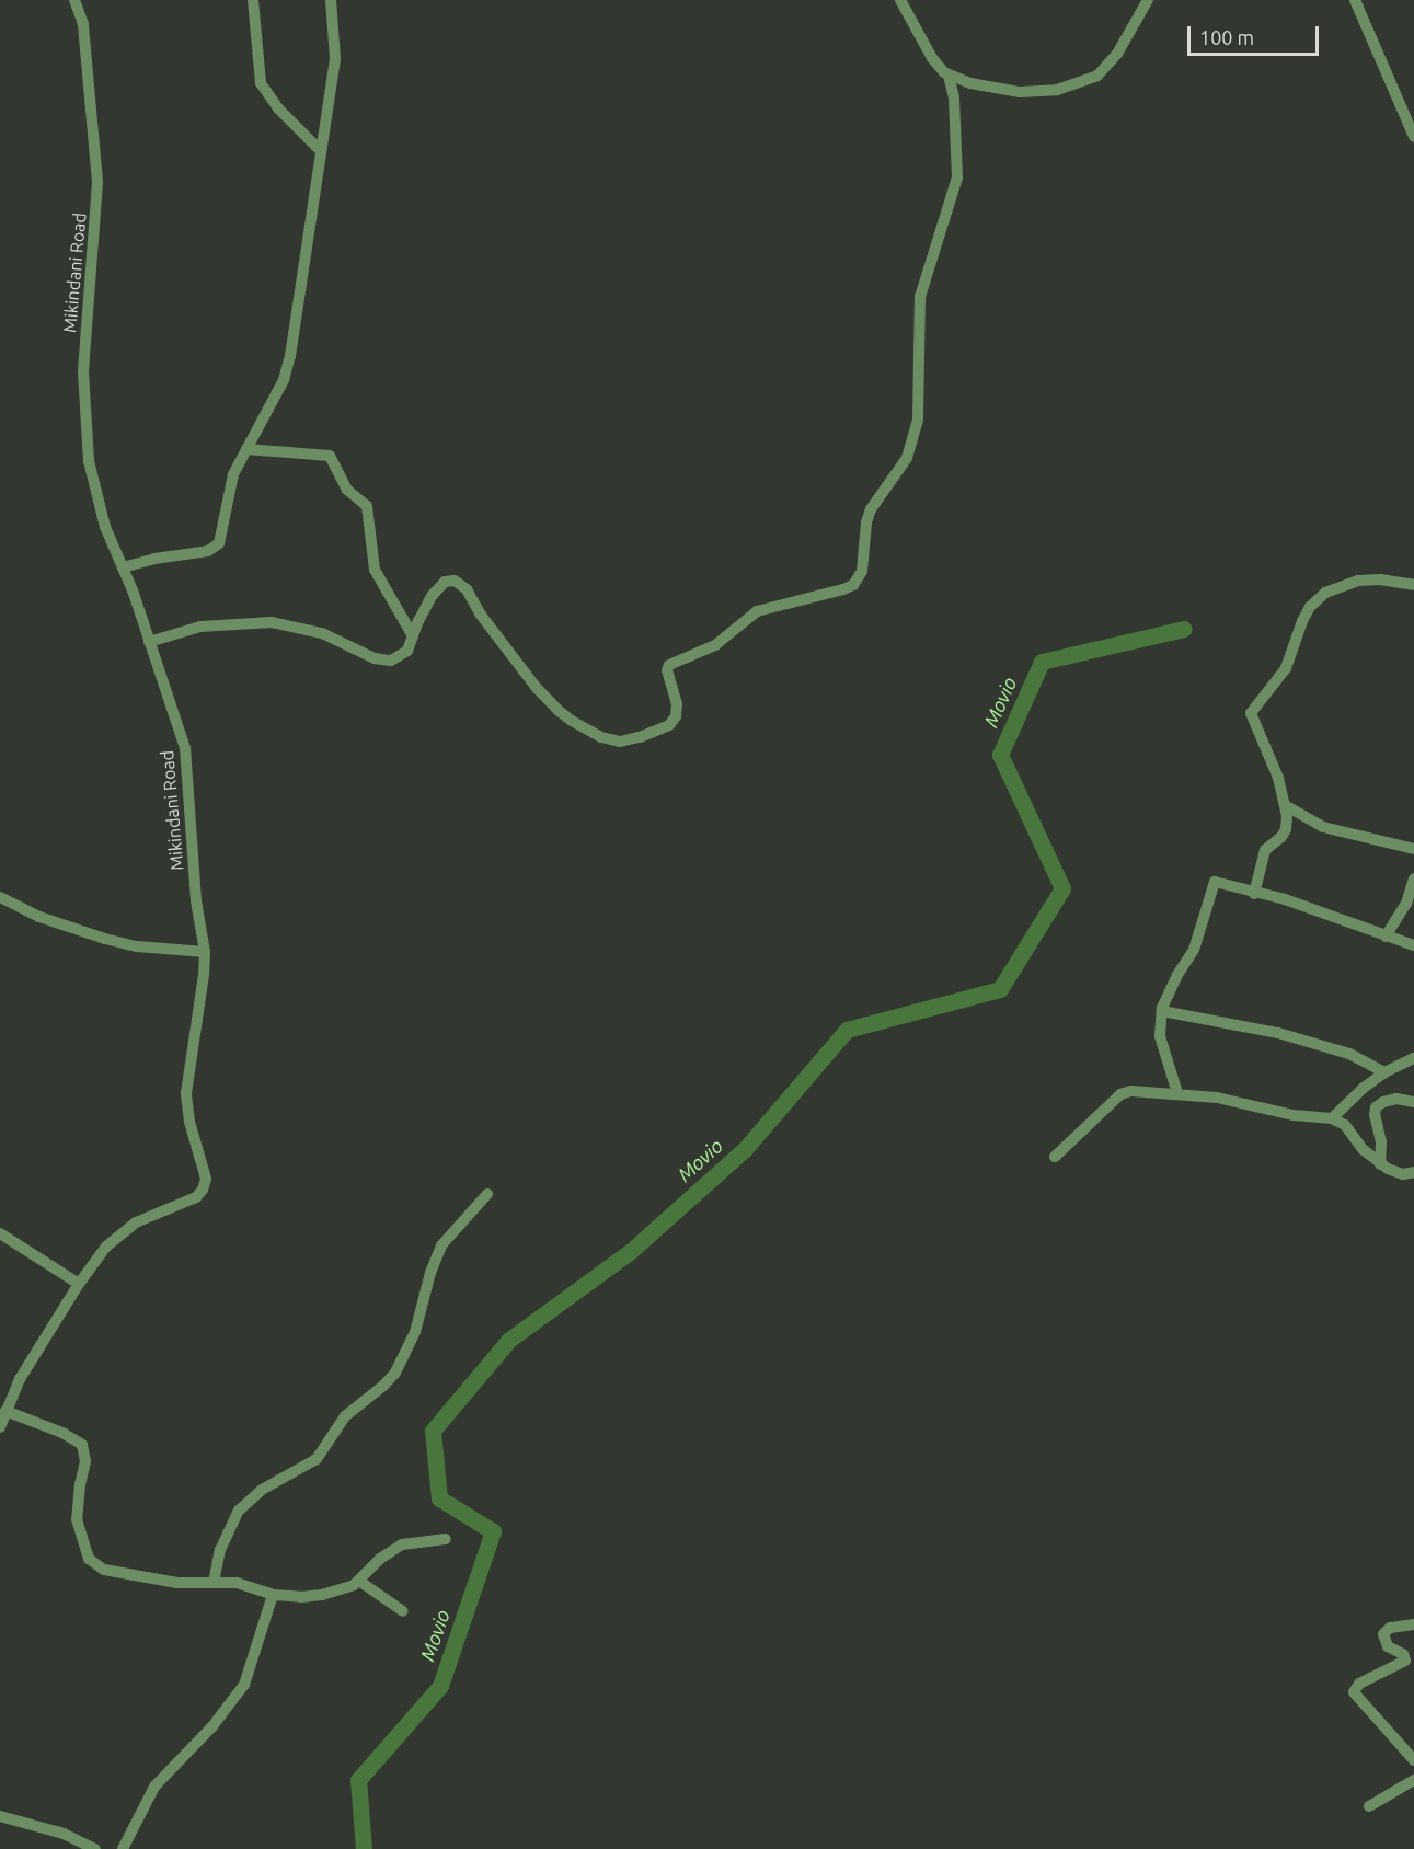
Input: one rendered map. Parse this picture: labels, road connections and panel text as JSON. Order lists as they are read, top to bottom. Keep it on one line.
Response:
{"streets":{"street":["Mikindani Road"]},"water":["Movio"],"scale_bar":"100 m"}
